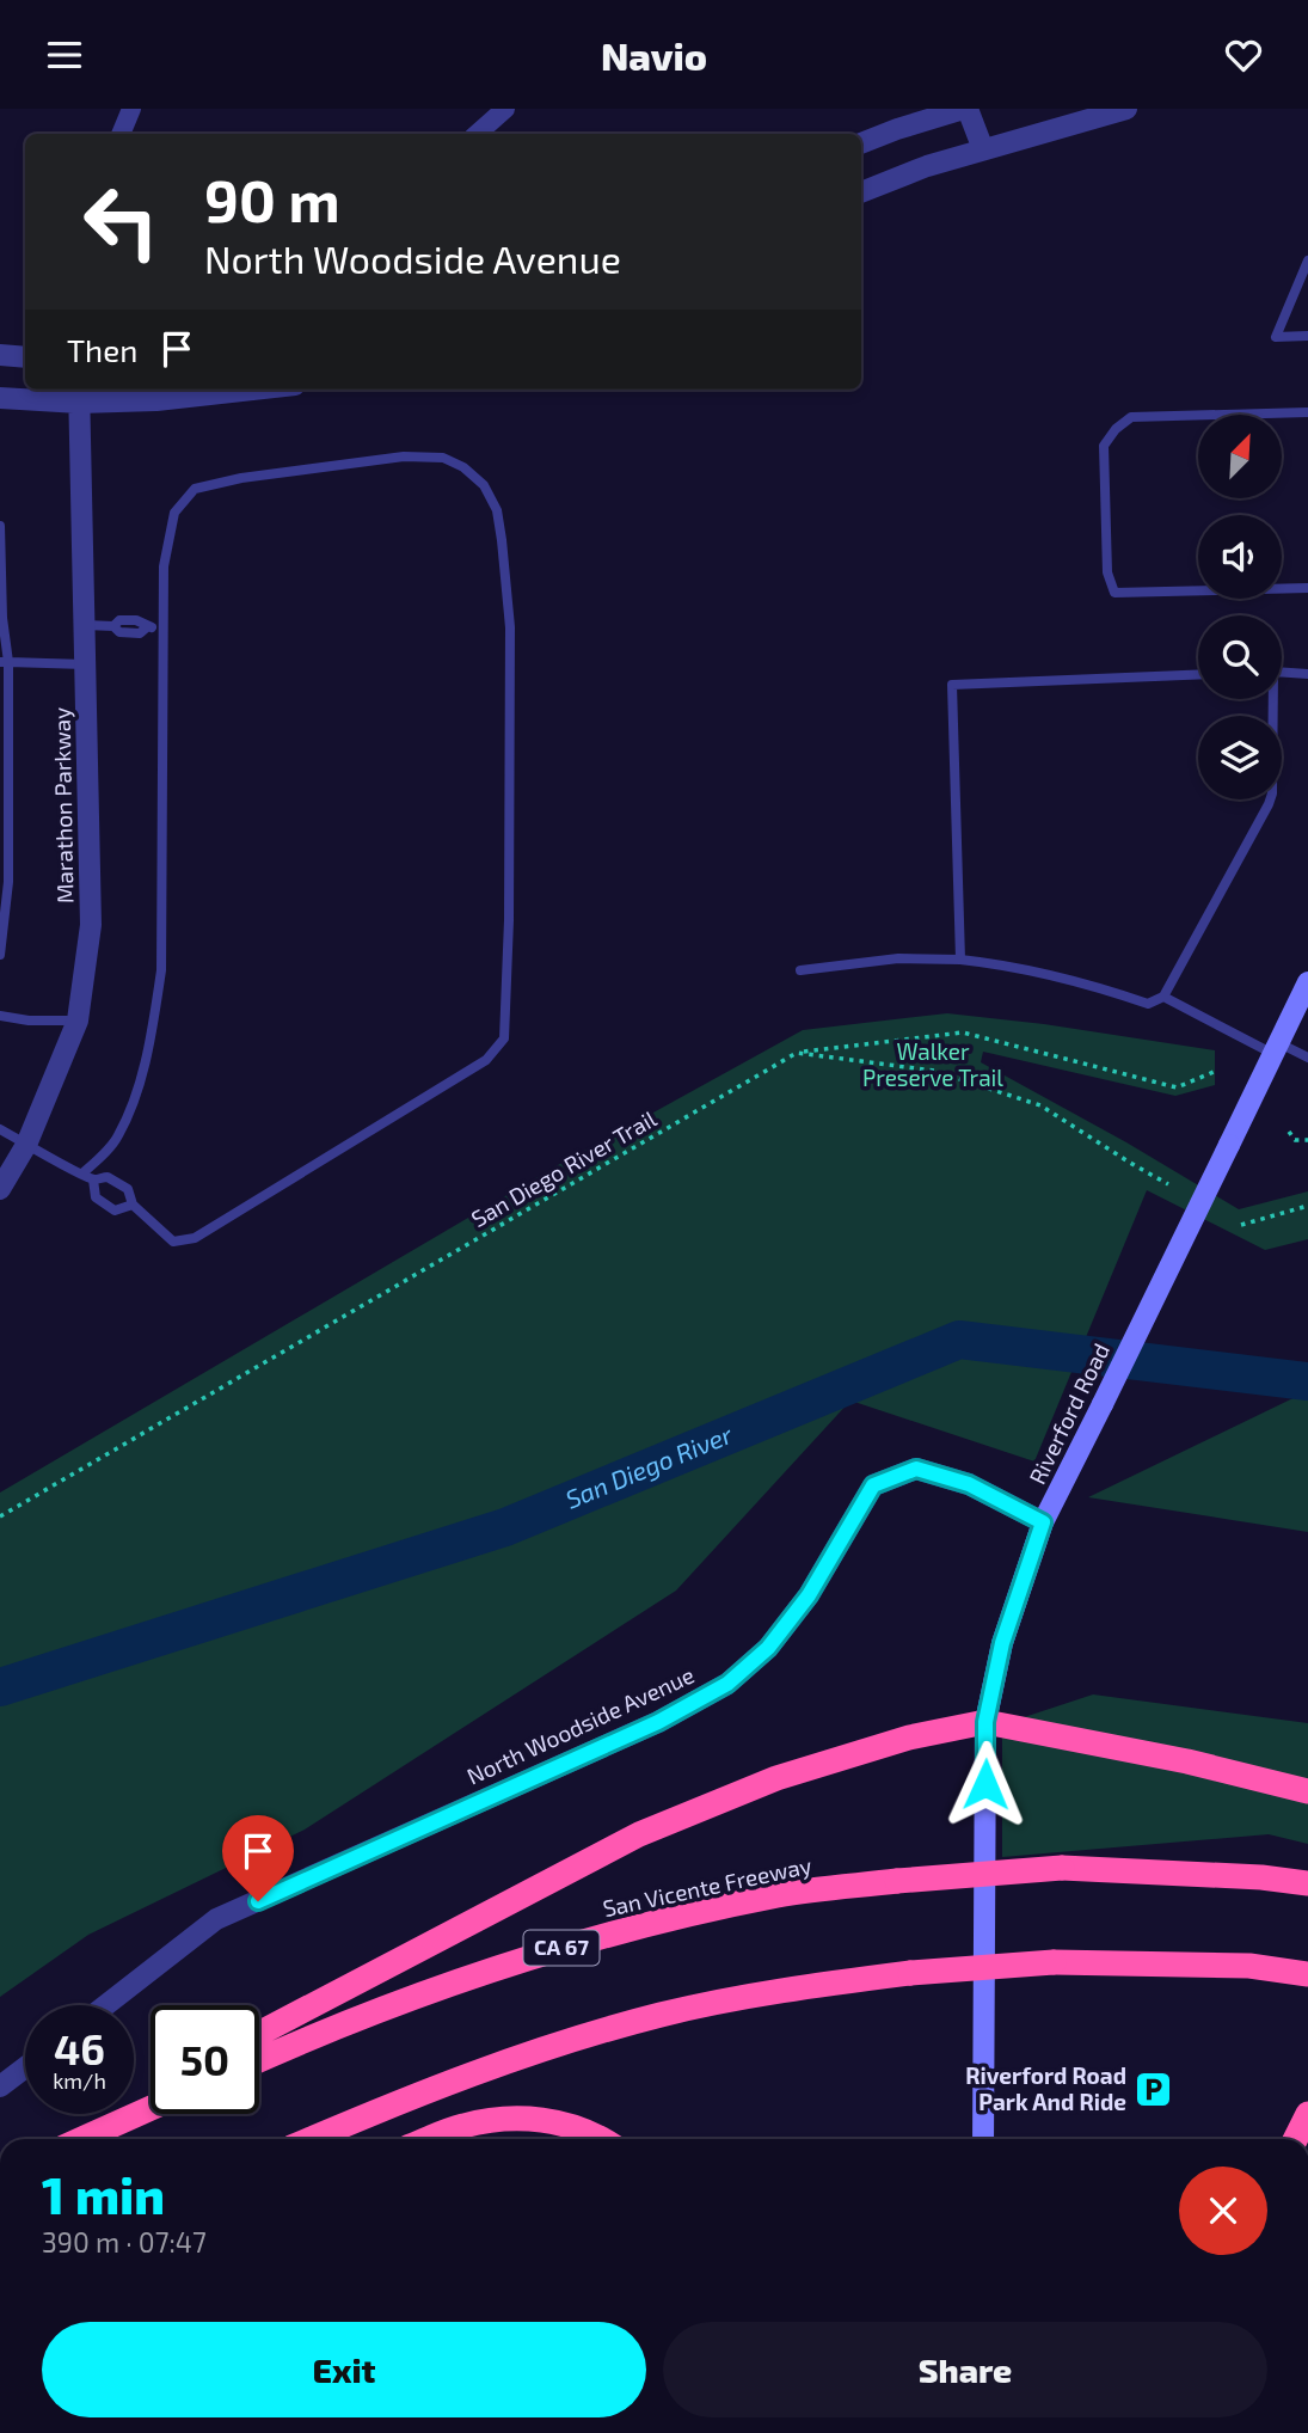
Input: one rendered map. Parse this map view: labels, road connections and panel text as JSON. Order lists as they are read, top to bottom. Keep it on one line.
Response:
{"streets":{"highway":["San Vicente Freeway","CA 67"],"main road":["Riverford Road"],"street":["Marathon Parkway","North Woodside Avenue"],"path":["San Diego River Trail"]},"crossings":[["Riverford Road","North Woodside Avenue"]],"water":["San Diego River"],"parks":["Walker Preserve Trail"],"places":{"parking":["Riverford Road Park And Ride"]},"north":"top right","page":{"header":"Navio","turn":["90 m","North Woodside Avenue"],"then":"Then","speed":"46 km/h","limit":"50","heading":["1 min","390 m · 07:47"],"buttons":["Exit","Share"]}}
